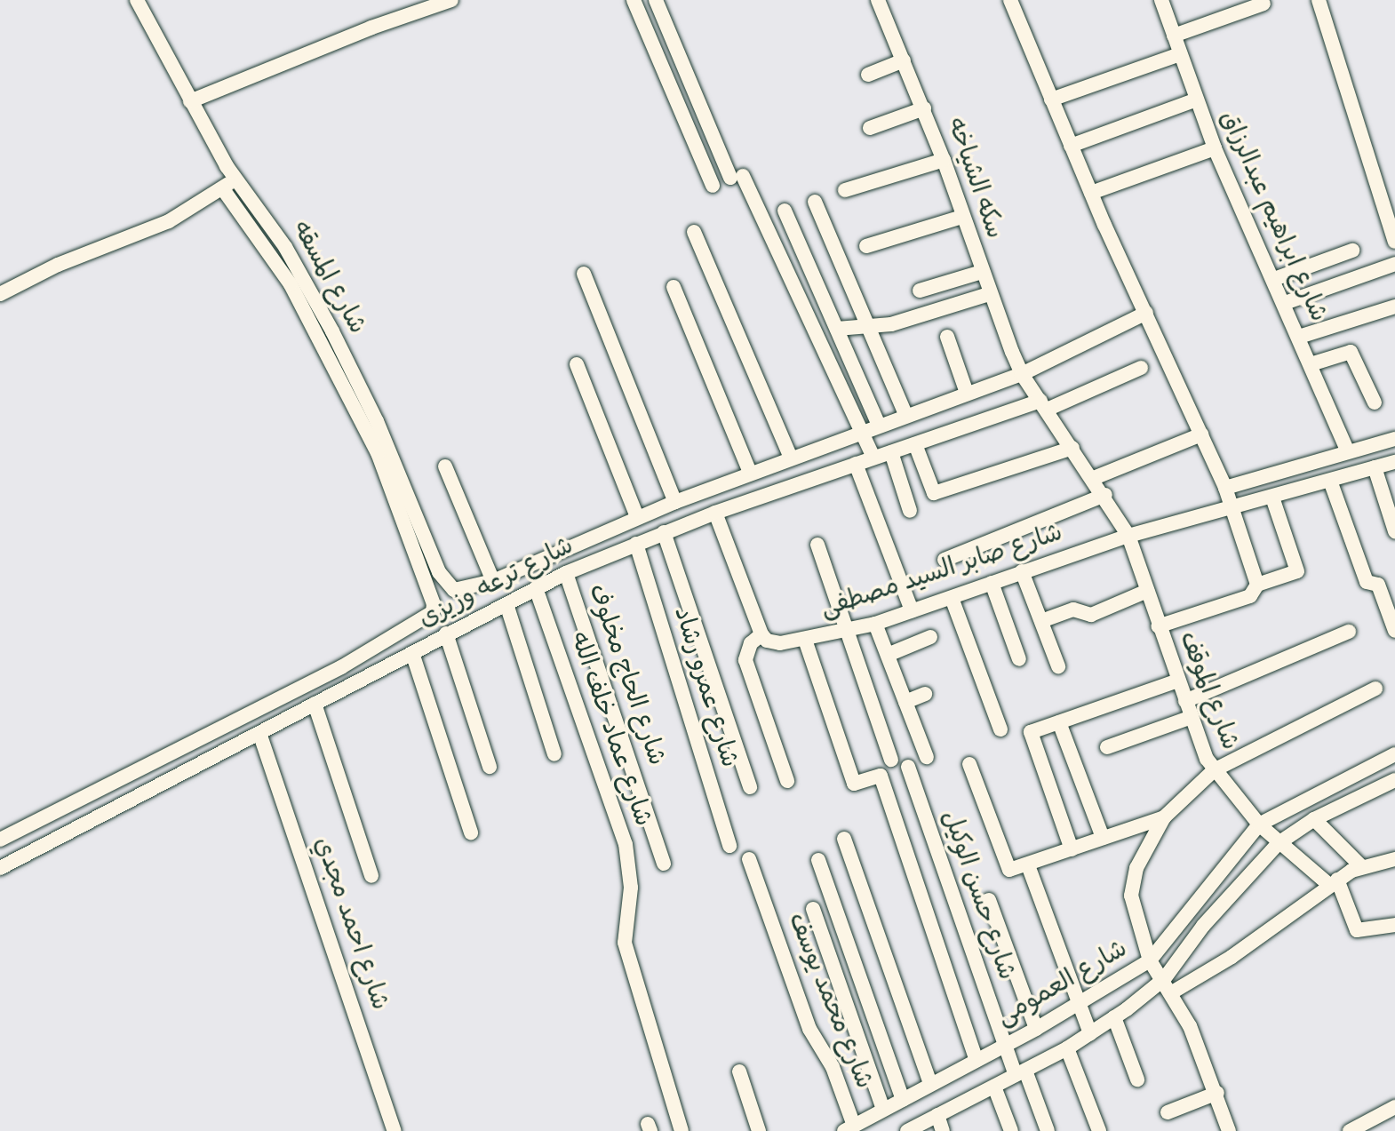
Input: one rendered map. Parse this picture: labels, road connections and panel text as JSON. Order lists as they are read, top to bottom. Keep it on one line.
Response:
{"streets":{"street":["سكه الشياخه","شارع ابراهيم عبدالرزاق","شارع المسقه","شارع صابر السيد مصطفى","شارع ترعه وزيزى","شارع الحاج مخلوف","شارع عمرو رشاد","شارع الموقف","شارع عماد خلف الله","شارع حسن الوكيل","شارع احمد مجدي","شارع العمومى","شارع محمد يوسف"]},"crossings":[["سكه الشياخه","شارع ترعه وزيزى"],["سكه الشياخه","شارع الموقف"],["شارع المسقه","شارع ترعه وزيزى"],["شارع صابر السيد مصطفى","شارع الموقف"],["شارع ترعه وزيزى","شارع الحاج مخلوف"],["شارع ترعه وزيزى","شارع عمرو رشاد"],["شارع ترعه وزيزى","شارع عماد خلف الله"],["شارع ترعه وزيزى","شارع احمد مجدي"],["شارع الموقف","شارع العمومى"],["شارع حسن الوكيل","شارع العمومى"],["شارع العمومى","شارع محمد يوسف"]]}
